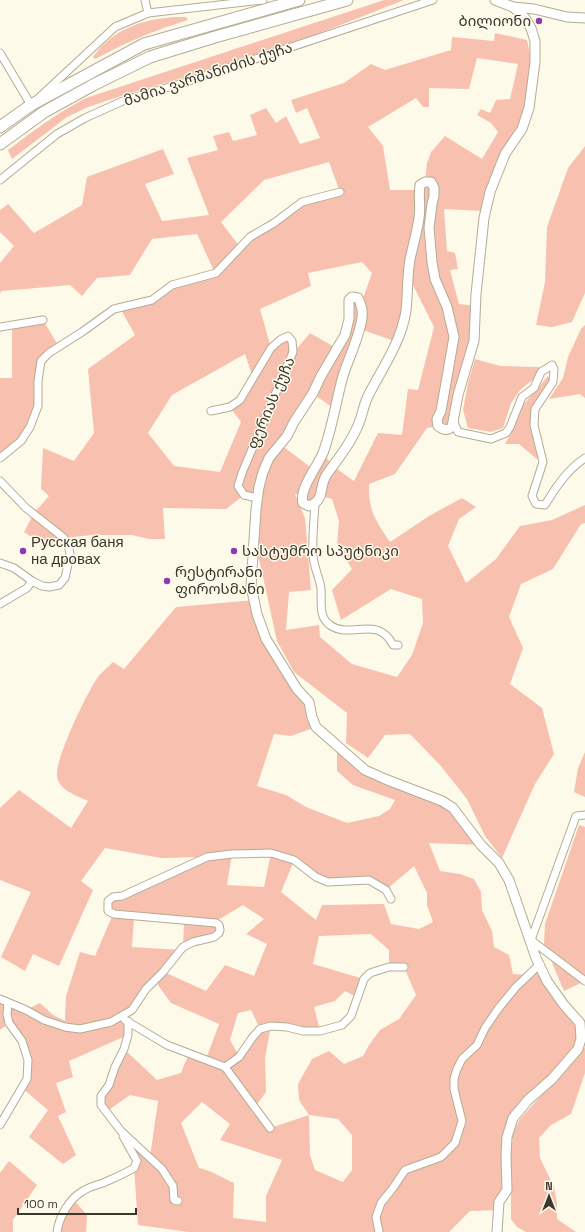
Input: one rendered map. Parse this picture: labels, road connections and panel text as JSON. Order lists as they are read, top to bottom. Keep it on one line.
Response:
{"streets":{"street":["მამია ვარშანიძის ქუჩა","ფერიას ქუჩა"]},"places":["ბილიონი","Русская баня на дровах","სასტუმრო სპუტნიკი","რესტირანი ფიროსმანი"],"scale_bar":"100 m","north":"top"}
